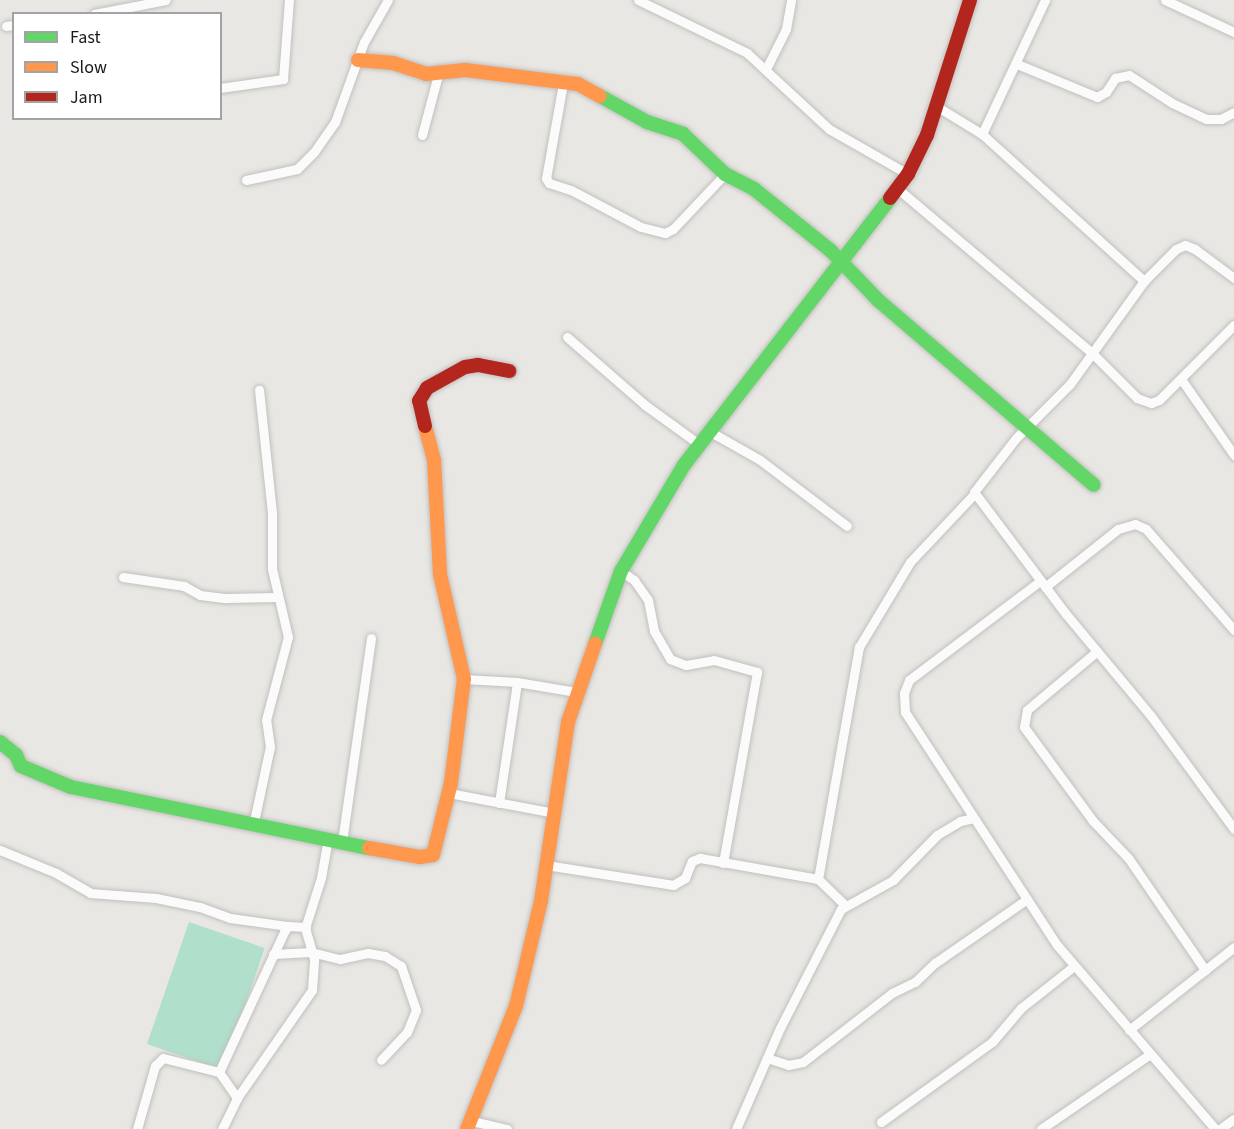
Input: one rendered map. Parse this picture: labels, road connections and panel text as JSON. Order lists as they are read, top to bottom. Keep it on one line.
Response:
{"legend":["Fast","Slow","Jam"]}
